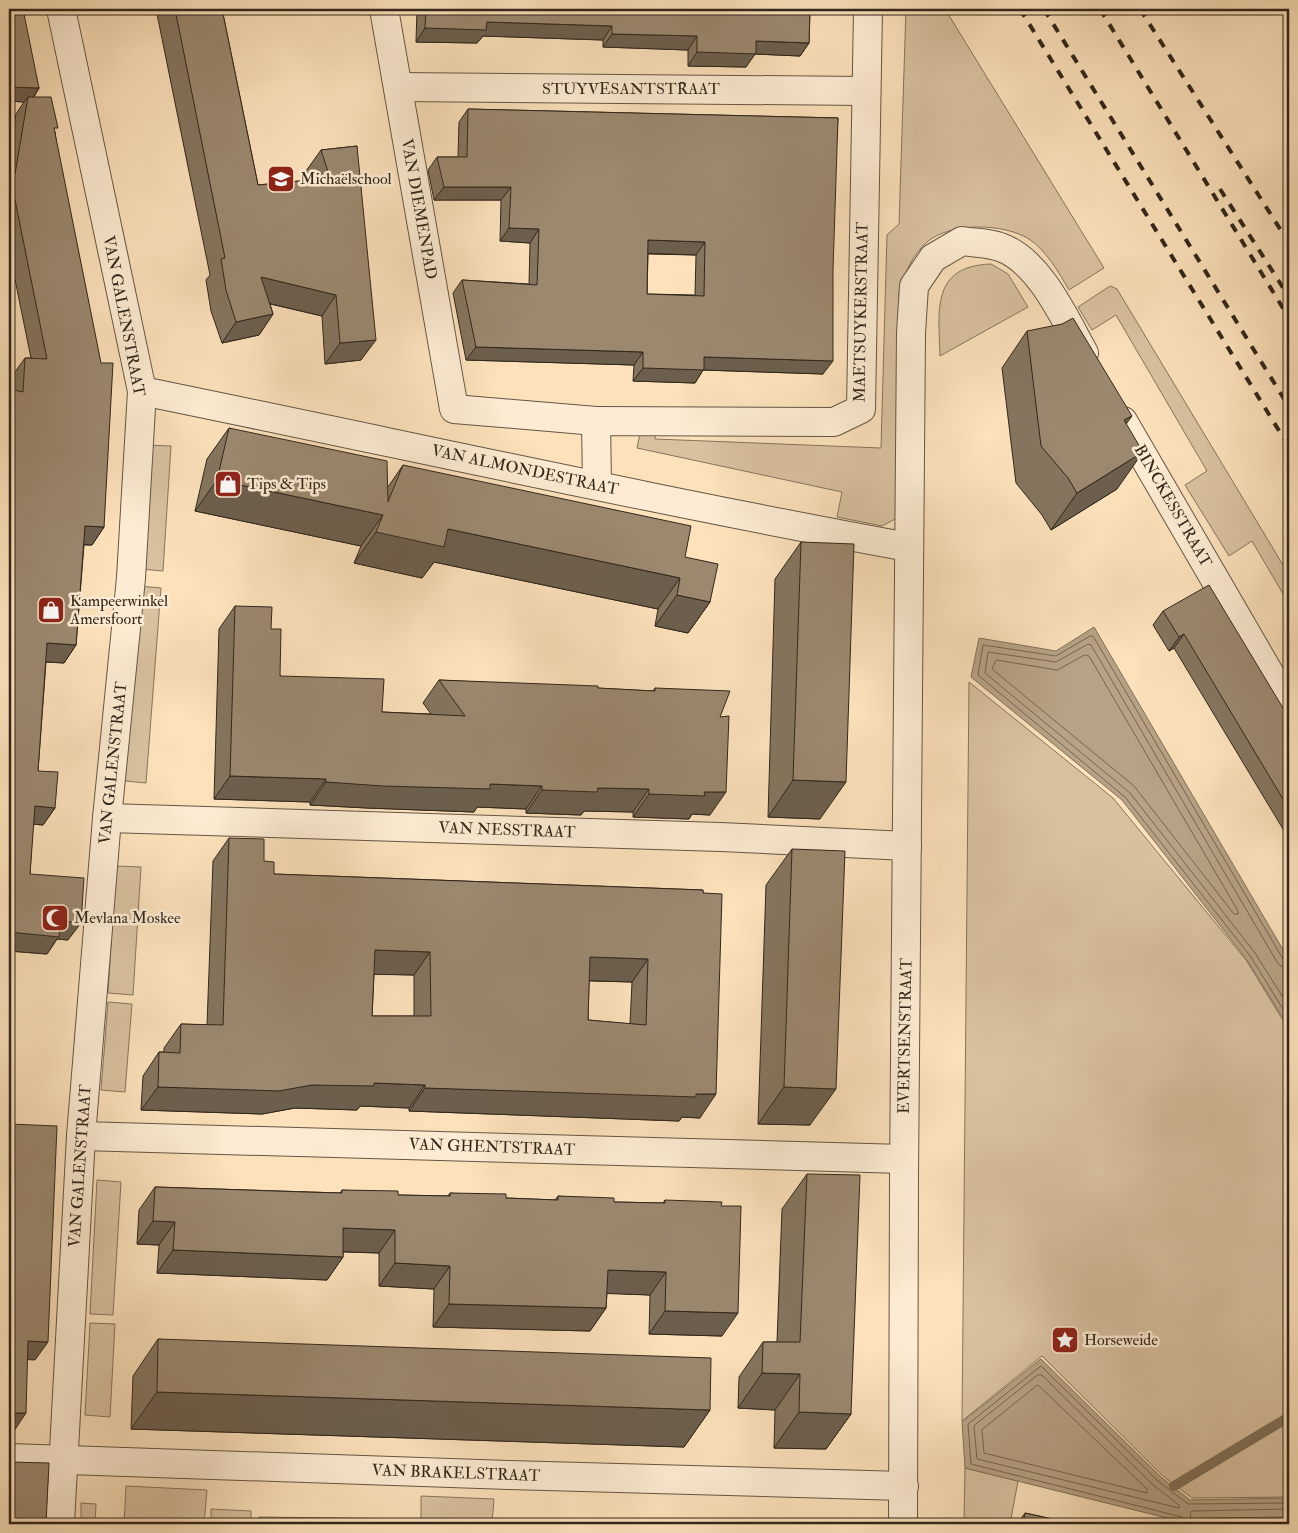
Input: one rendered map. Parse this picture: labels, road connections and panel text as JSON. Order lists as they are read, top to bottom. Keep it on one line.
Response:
{"streets":{"street":["STUYVESANTSTRAAT","VAN DIEMENPAD","MAETSUYKERSTRAAT","VAN GALENSTRAAT","VAN ALMONDESTRAAT","BINCKESSTRAAT","VAN NESSTRAAT","EVERTSENSTRAAT","VAN GHENTSTRAAT","VAN BRAKELSTRAAT"]},"crossings":[["STUYVESANTSTRAAT","VAN DIEMENPAD"],["STUYVESANTSTRAAT","MAETSUYKERSTRAAT"],["VAN DIEMENPAD","MAETSUYKERSTRAAT"],["VAN GALENSTRAAT","VAN ALMONDESTRAAT"],["VAN GALENSTRAAT","VAN NESSTRAAT"],["VAN GALENSTRAAT","VAN GHENTSTRAAT"],["VAN GALENSTRAAT","VAN BRAKELSTRAAT"],["VAN ALMONDESTRAAT","EVERTSENSTRAAT"],["VAN NESSTRAAT","EVERTSENSTRAAT"],["EVERTSENSTRAAT","VAN GHENTSTRAAT"],["EVERTSENSTRAAT","VAN BRAKELSTRAAT"]],"places":{"school or university":["Michaëlschool"],"shop":["Tips & Tips","Kampeerwinkel Amersfoort"],"mosque":["Mevlana Moskee"],"place":["Horseweide"]}}
